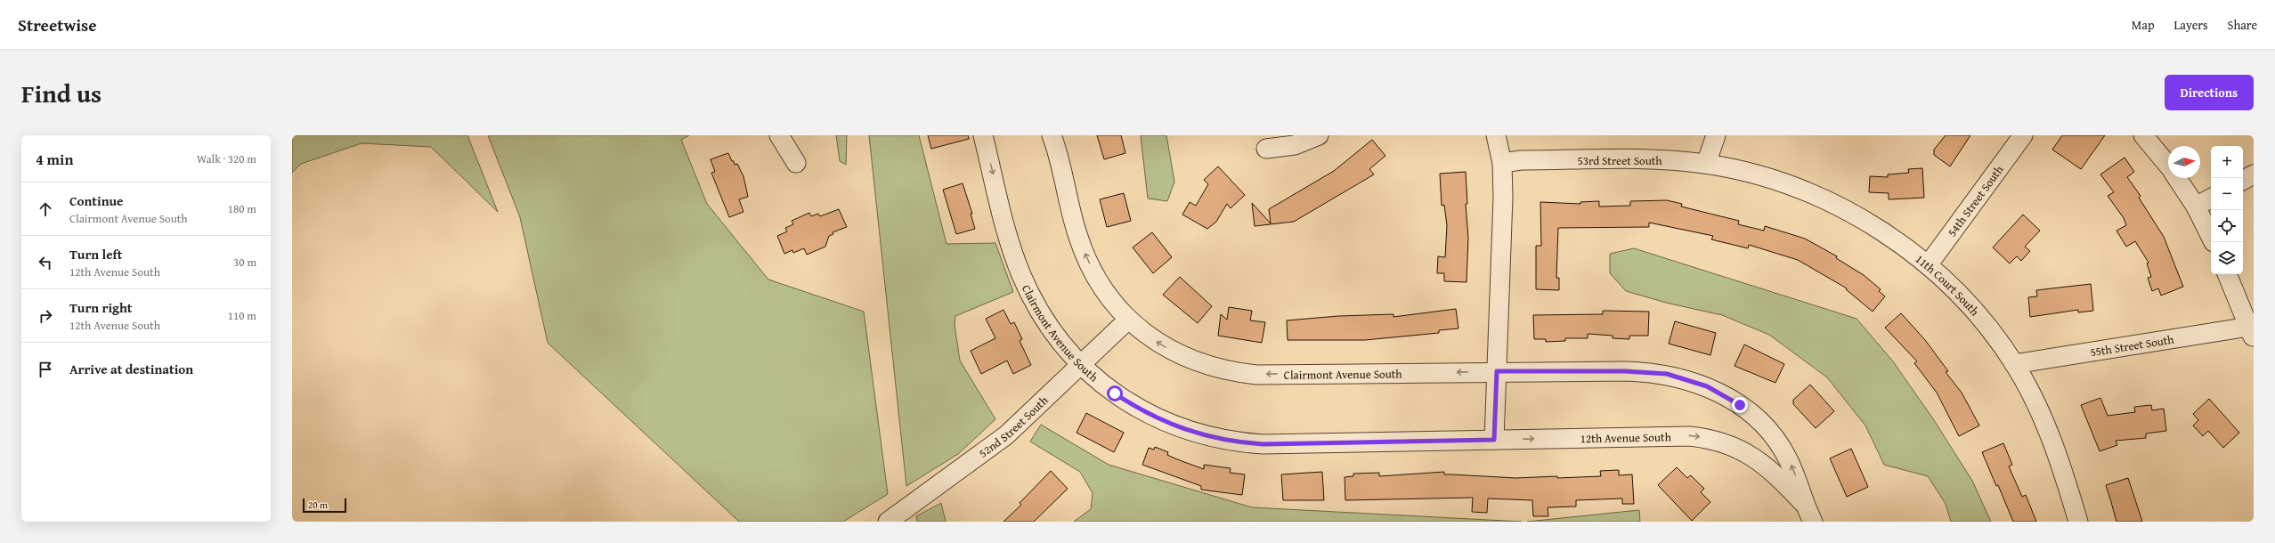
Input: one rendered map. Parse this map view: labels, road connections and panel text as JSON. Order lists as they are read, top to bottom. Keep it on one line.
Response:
{"streets":{"street":["53rd Street South","54th Street South","11th Court South","Clairmont Avenue South","55th Street South","52nd Street South","12th Avenue South"]},"crossings":[["53rd Street South","11th Court South"],["54th Street South","11th Court South"],["11th Court South","55th Street South"],["Clairmont Avenue South","52nd Street South"],["Clairmont Avenue South","12th Avenue South"]],"scale_bar":"20 m","north":"right","page":{"header":"Streetwise","nav":["Map","Layers","Share"],"title":"Find us","buttons":"Directions","heading":["4 min","Walk · 320 m"],"map_buttons":["+","−"],"list":[["Continue","Clairmont Avenue South","180 m"],["Turn left","12th Avenue South","30 m"],["Turn right","12th Avenue South","110 m"],"Arrive at destination"],"scale":"20 m"}}
